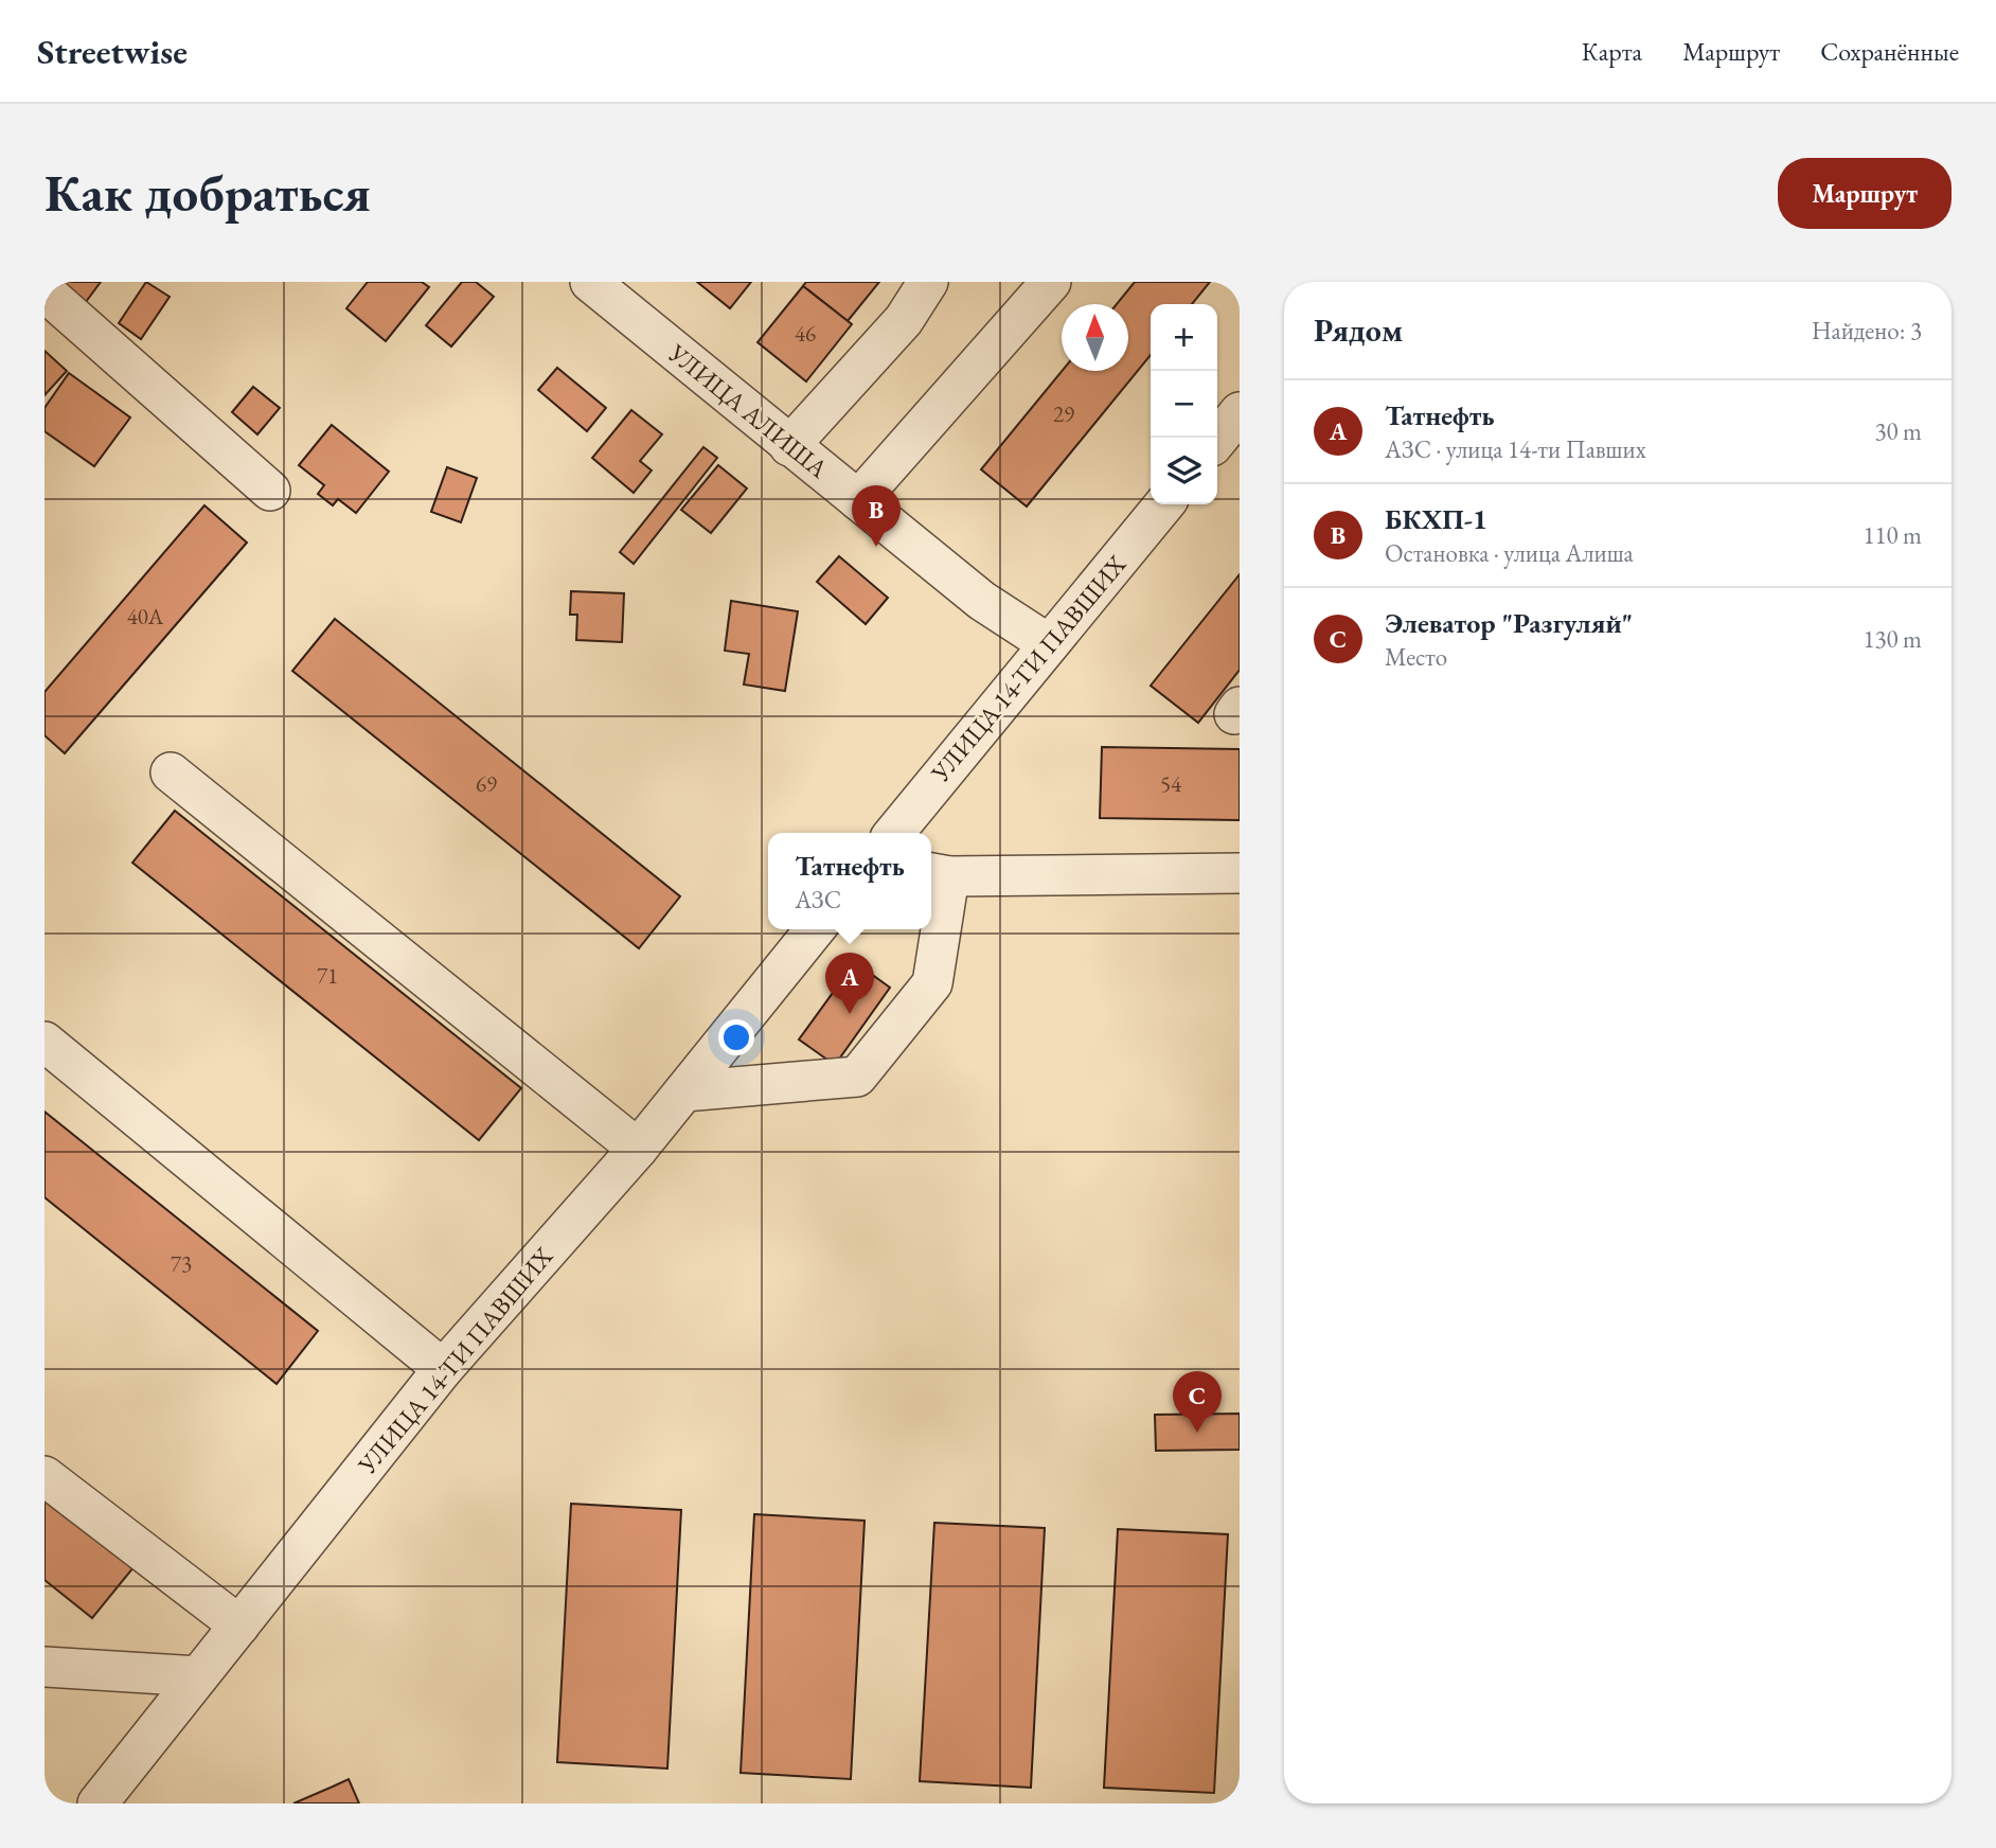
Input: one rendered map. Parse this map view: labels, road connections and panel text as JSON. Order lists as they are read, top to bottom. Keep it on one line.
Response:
{"streets":{"street":["УЛИЦА АЛИША","УЛИЦА 14-ТИ ПАВШИХ"]},"crossings":[["УЛИЦА АЛИША","УЛИЦА 14-ТИ ПАВШИХ"]],"house_numbers":["46","29","40А","69","54","71","73"],"north":"top","page":{"header":"Streetwise","nav":["Карта","Маршрут","Сохранённые"],"buttons":"Маршрут","title":"Как добраться","heading":["Рядом","Найдено: 3"],"map_buttons":["+","−"],"list":[{"mark":"A","name":"Татнефть","note":"АЗС · улица 14-ти Павших","value":"30 m"},{"mark":"B","name":"БКХП-1","note":"Остановка · улица Алиша","value":"110 m"},{"mark":"C","name":"Элеватор \"Разгуляй\"","note":"Место","value":"130 m"}],"pins":["B","A","C"],"popup":["Татнефть","АЗС"]}}
